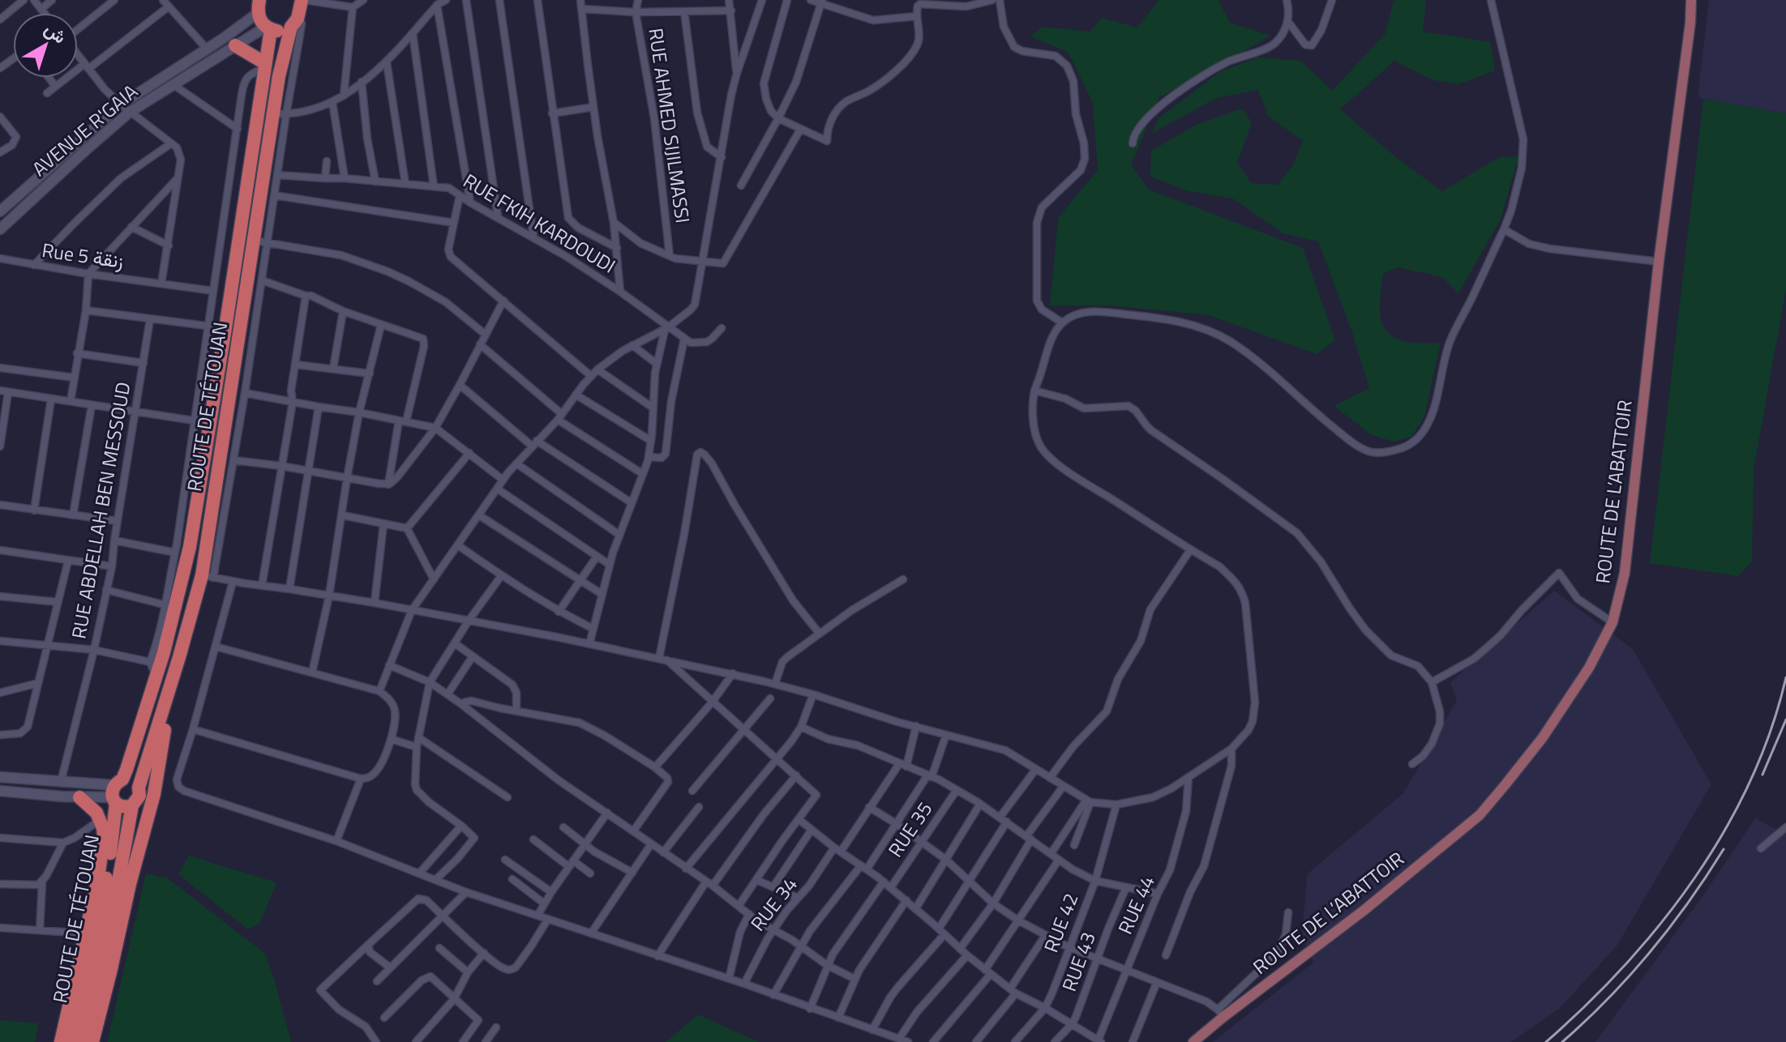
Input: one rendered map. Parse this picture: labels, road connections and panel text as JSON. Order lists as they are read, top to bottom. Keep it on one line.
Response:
{"streets":{"highway":["ROUTE DE TÉTOUAN"],"main road":["ROUTE DE L’ABATTOIR"],"street":["RUE AHMED SIJILMASSI","AVENUE R'GAIA","RUE FKIH KARDOUDI","Rue 5 زنقة","RUE ABDELLAH BEN MESSOUD","RUE 35","RUE 34","RUE 44","RUE 42","RUE 43"]},"crossings":[["AVENUE R'GAIA","ROUTE DE TÉTOUAN"]],"north":"top right"}
